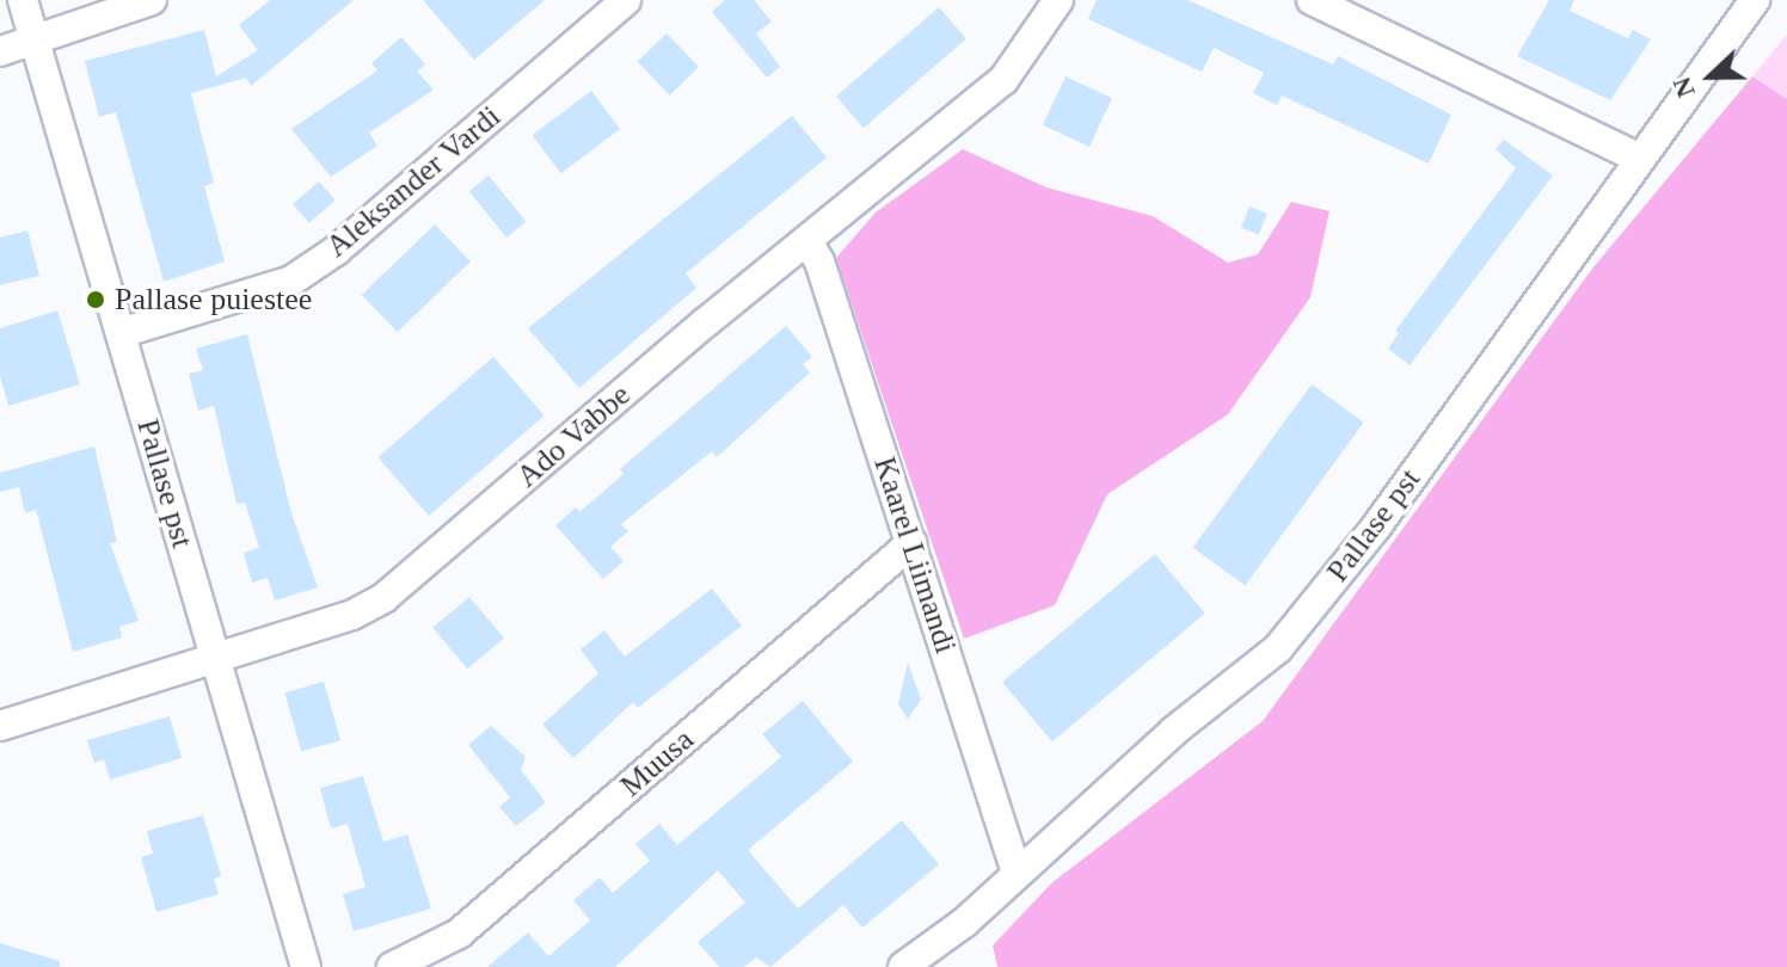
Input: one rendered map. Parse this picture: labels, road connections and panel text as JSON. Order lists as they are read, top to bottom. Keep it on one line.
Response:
{"streets":{"street":["Aleksander Vardi","Ado Vabbe","Pallase pst","Kaarel Liimandi","Muusa"]},"crossings":[["Aleksander Vardi","Pallase pst"],["Ado Vabbe","Pallase pst"],["Ado Vabbe","Kaarel Liimandi"],["Pallase pst","Kaarel Liimandi"],["Kaarel Liimandi","Muusa"]],"places":["Pallase puiestee"],"north":"left"}
